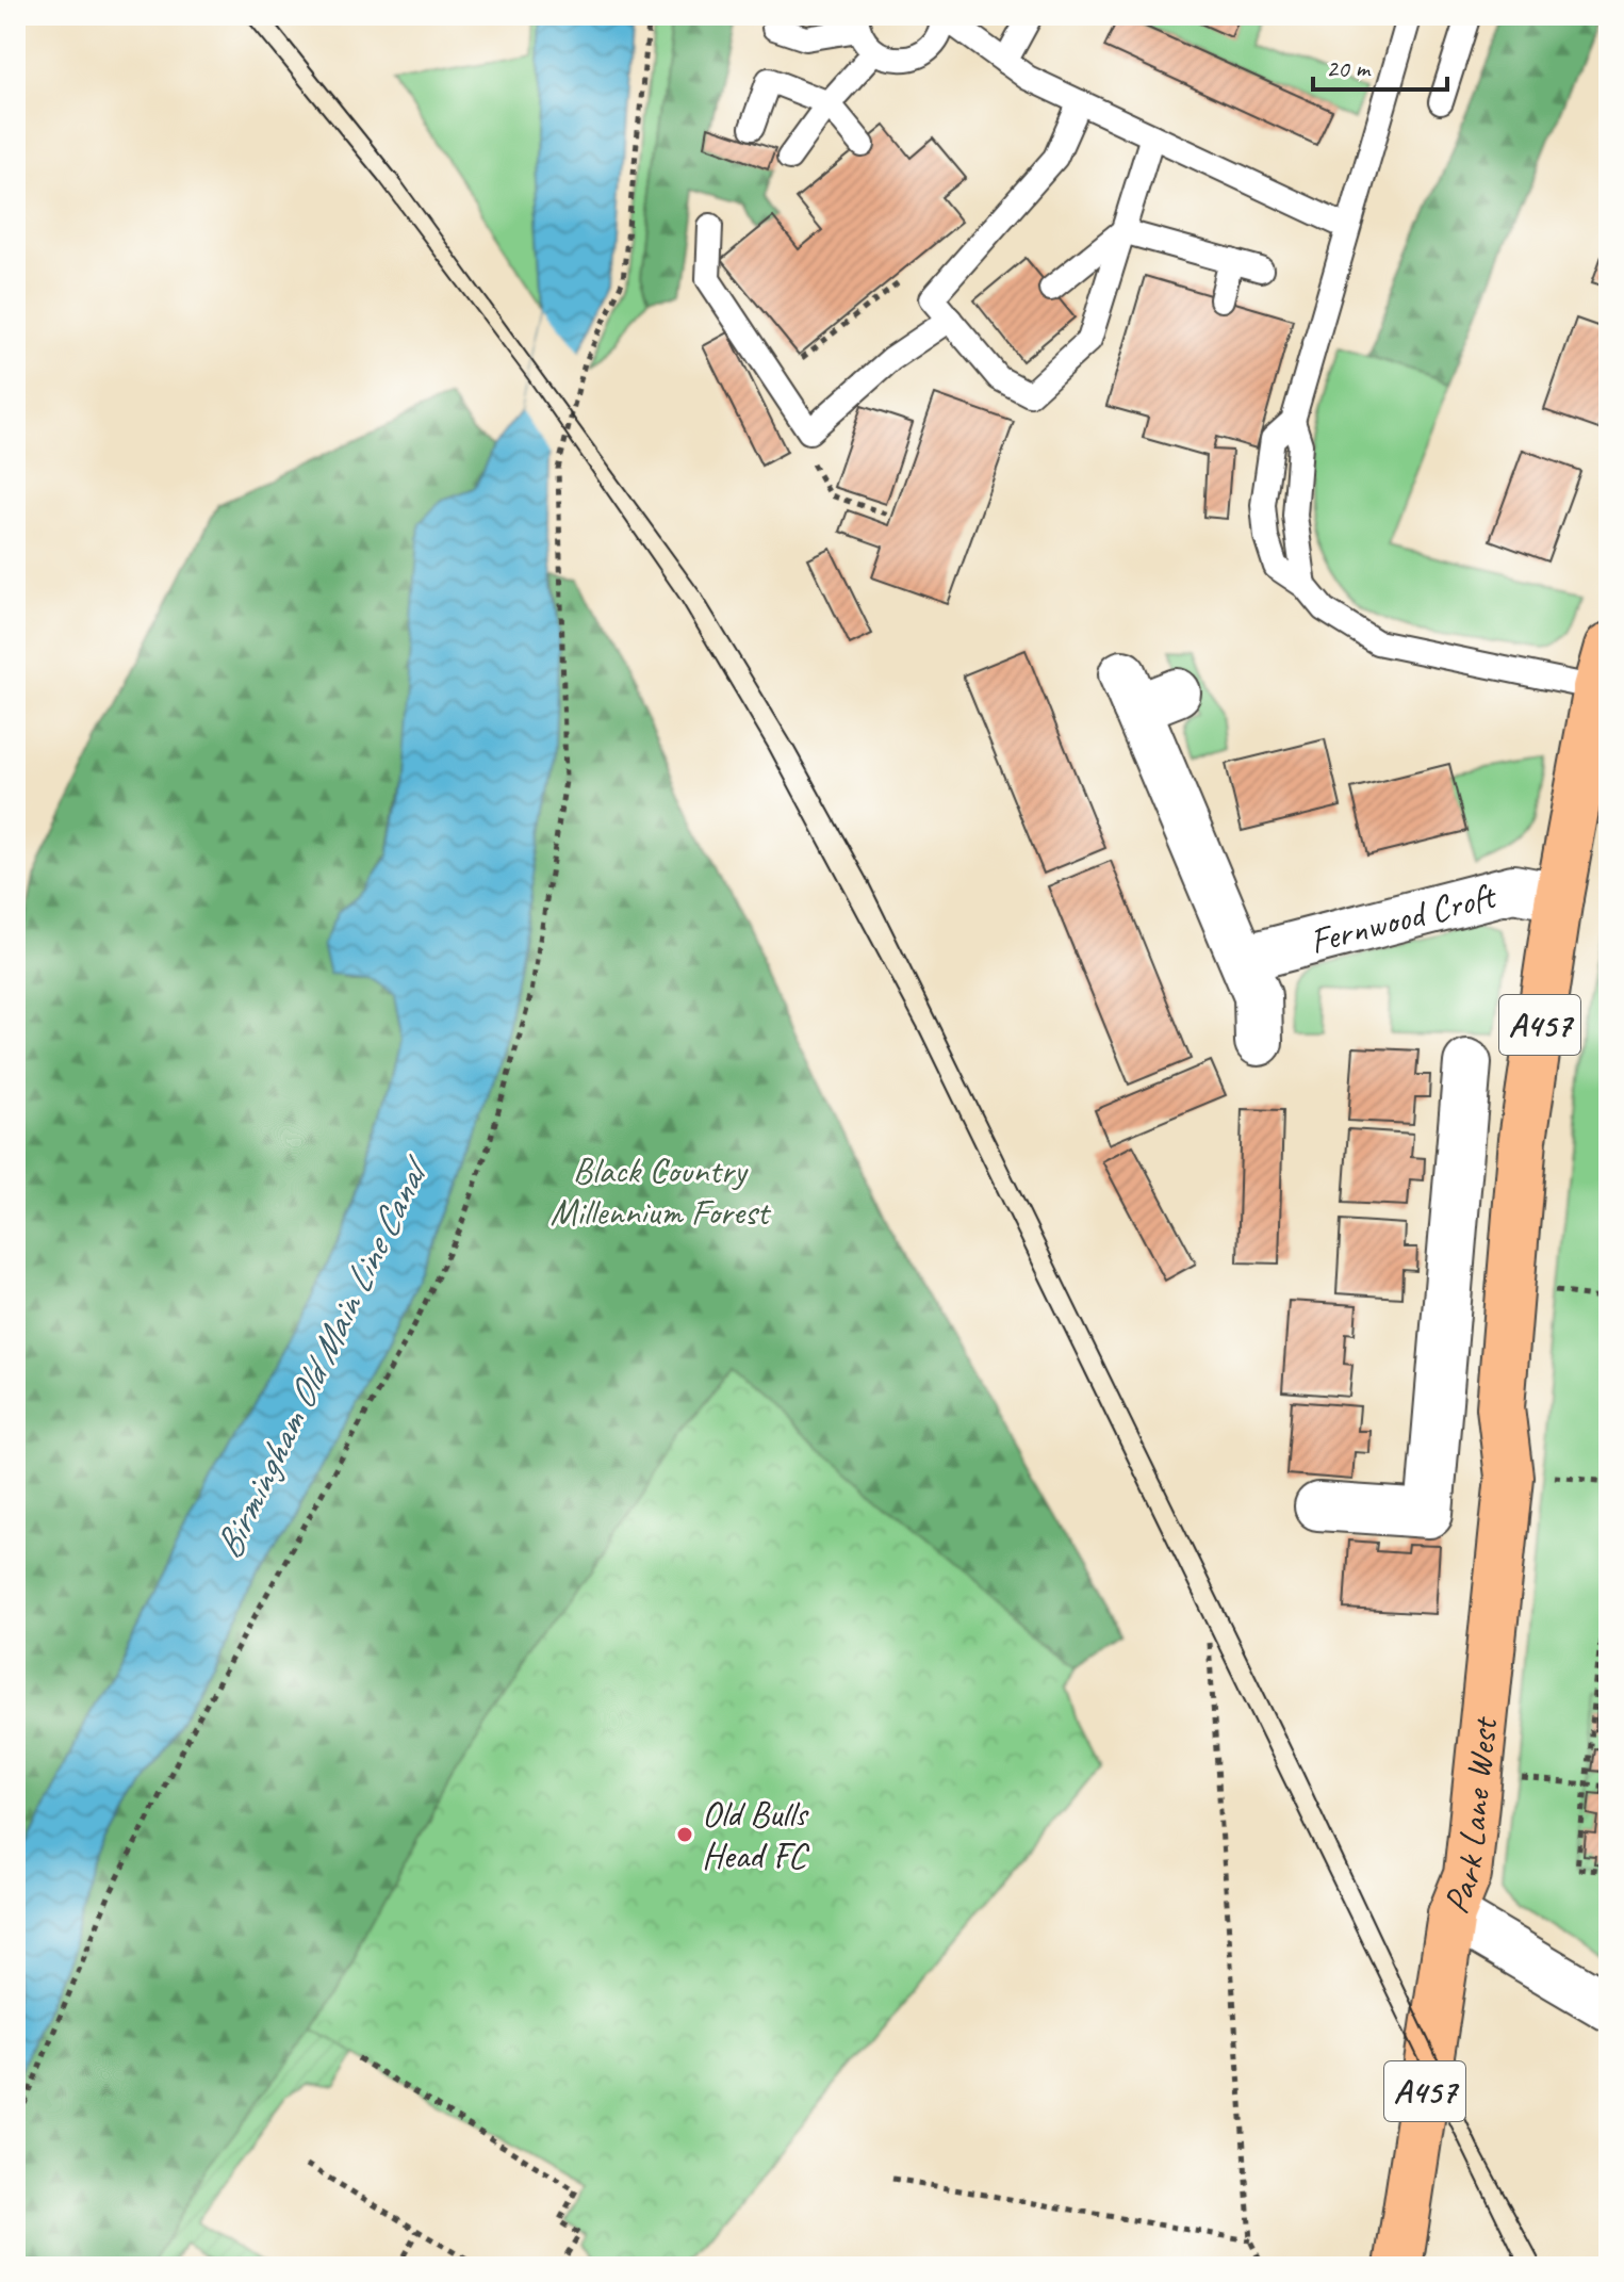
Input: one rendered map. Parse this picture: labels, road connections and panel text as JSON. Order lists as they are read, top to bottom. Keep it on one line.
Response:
{"streets":{"main road":["A457","Park Lane West"],"street":["Fernwood Croft"]},"crossings":[["Fernwood Croft","Park Lane West"],["A457","Park Lane West"]],"water":["Birmingham Old Main Line Canal"],"parks":["Black Country Millennium Forest"],"places":["Old Bulls Head FC"],"scale_bar":"20 m"}
